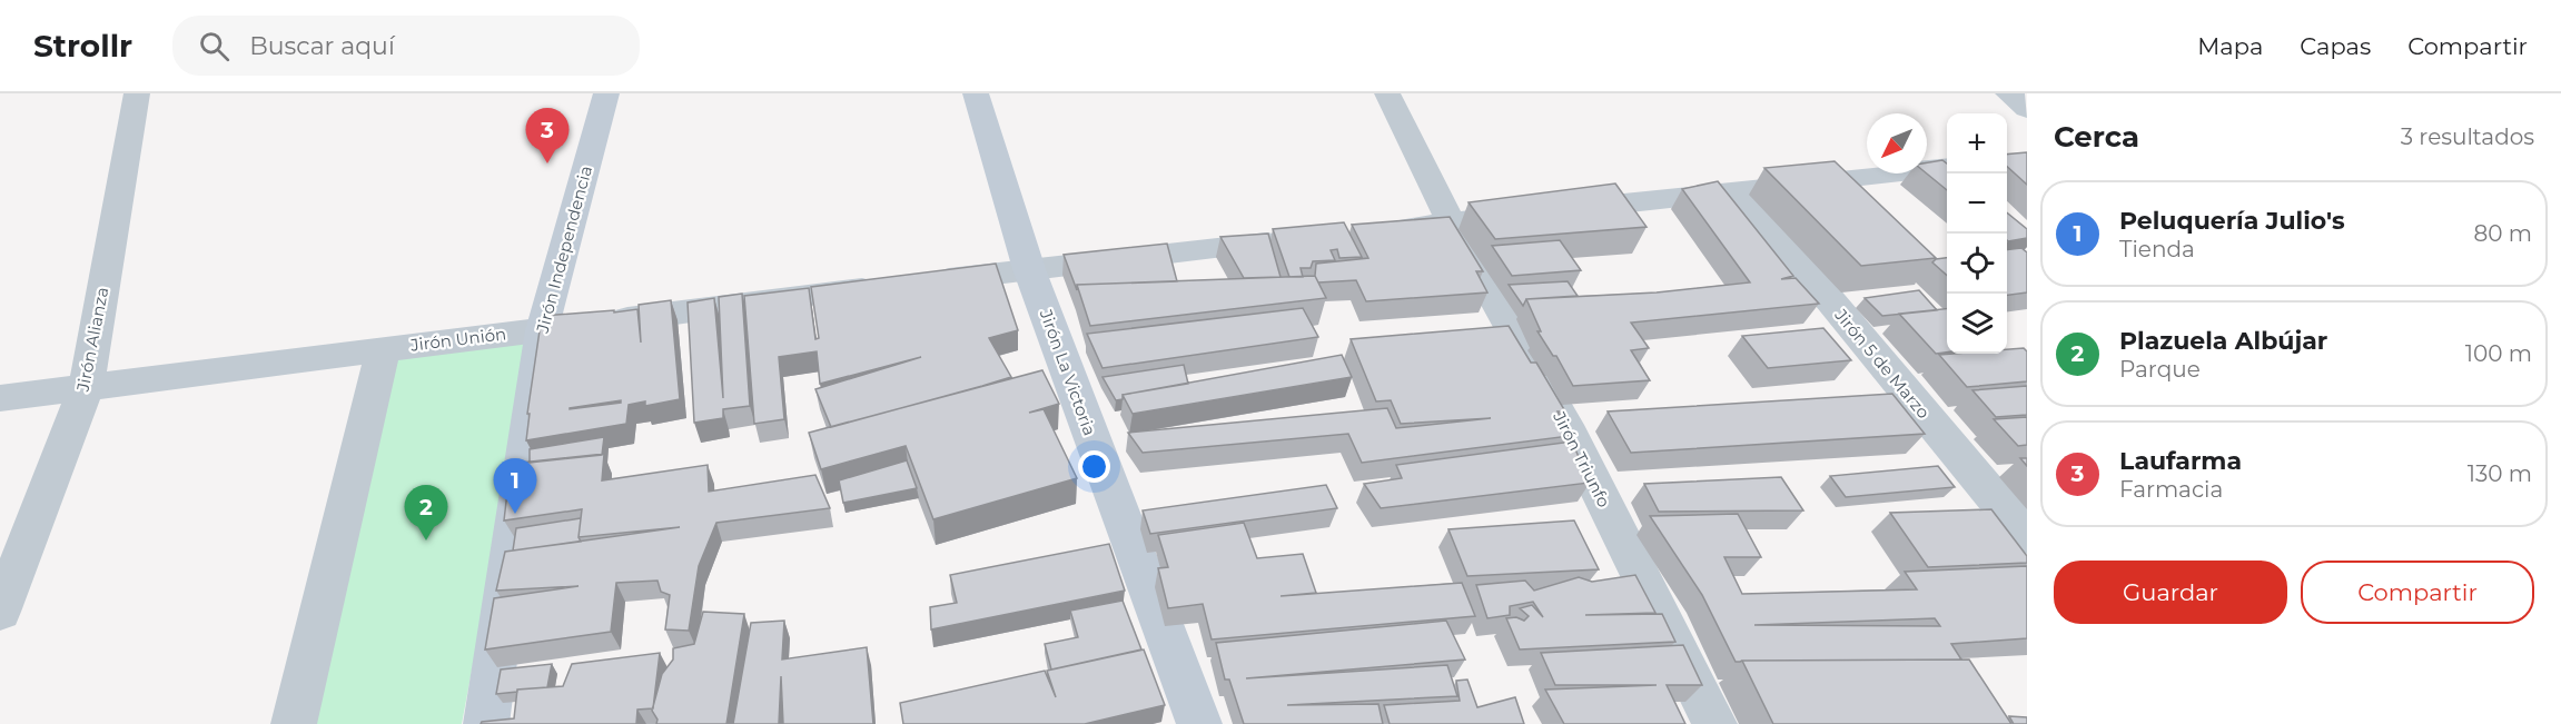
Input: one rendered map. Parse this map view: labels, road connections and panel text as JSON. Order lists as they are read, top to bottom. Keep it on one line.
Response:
{"streets":{"street":["Jirón Independencia","Jirón Alianza","Jirón Unión","Jirón 5 de Marzo","Jirón La Victoria","Jirón Triunfo"]},"crossings":[["Jirón Independencia","Jirón Unión"],["Jirón Alianza","Jirón Unión"],["Jirón Unión","Jirón La Victoria"]],"north":"bottom left","page":{"header":"Strollr","search":"Buscar aquí","nav":["Mapa","Capas","Compartir"],"heading":["Cerca","3 resultados"],"pins":["3","1","2"],"map_buttons":["+","−"],"list":[{"mark":"1","name":"Peluquería Julio's","note":"Tienda","value":"80 m"},{"mark":"2","name":"Plazuela Albújar","note":"Parque","value":"100 m"},{"mark":"3","name":"Laufarma","note":"Farmacia","value":"130 m"}],"buttons":["Guardar","Compartir"]}}
